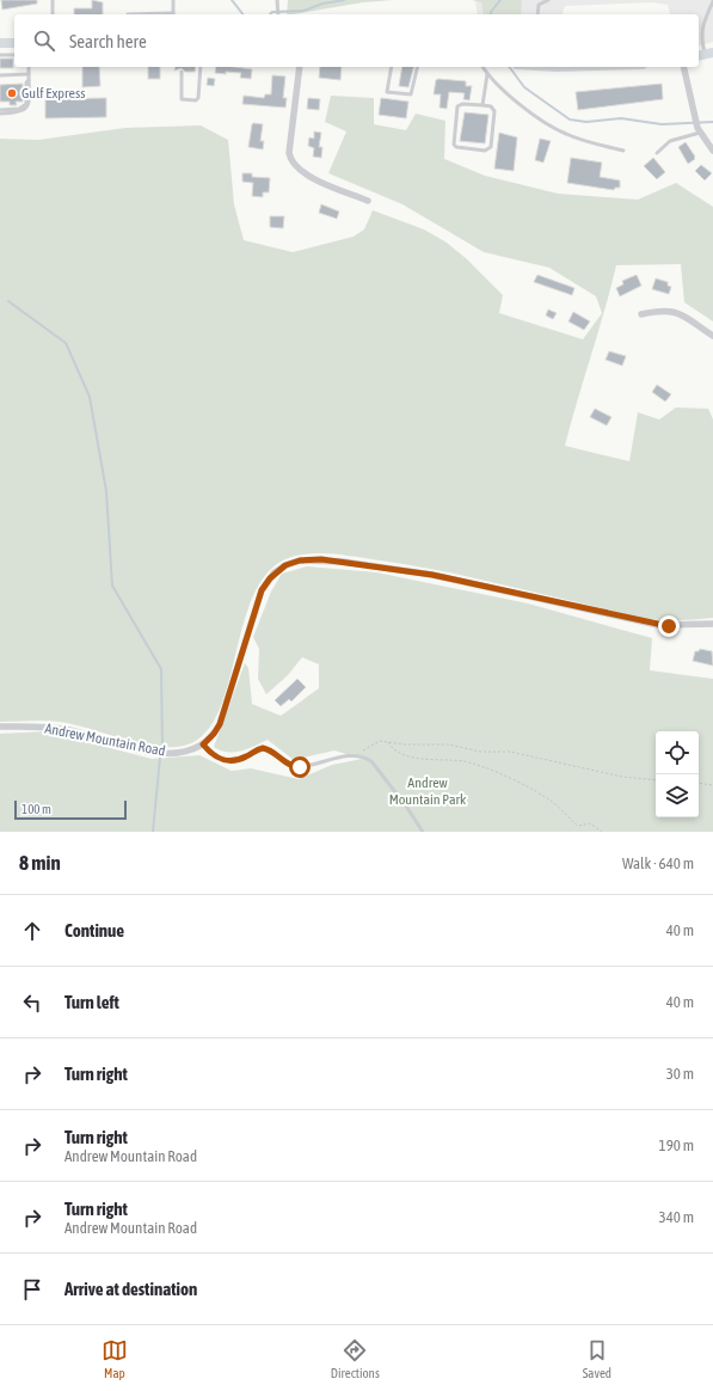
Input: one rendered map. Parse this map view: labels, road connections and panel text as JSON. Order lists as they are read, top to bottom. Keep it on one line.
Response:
{"streets":{"street":["Andrew Mountain Road"]},"parks":["Andrew Mountain Park"],"places":["Gulf Express"],"scale_bar":"100 m","page":{"search":"Search here","scale":"100 m","heading":["8 min","Walk · 640 m"],"list":[["Continue","40 m"],["Turn left","40 m"],["Turn right","30 m"],["Turn right","Andrew Mountain Road","190 m"],["Turn right","Andrew Mountain Road","340 m"],"Arrive at destination"],"nav":["Map","Directions","Saved"]}}
